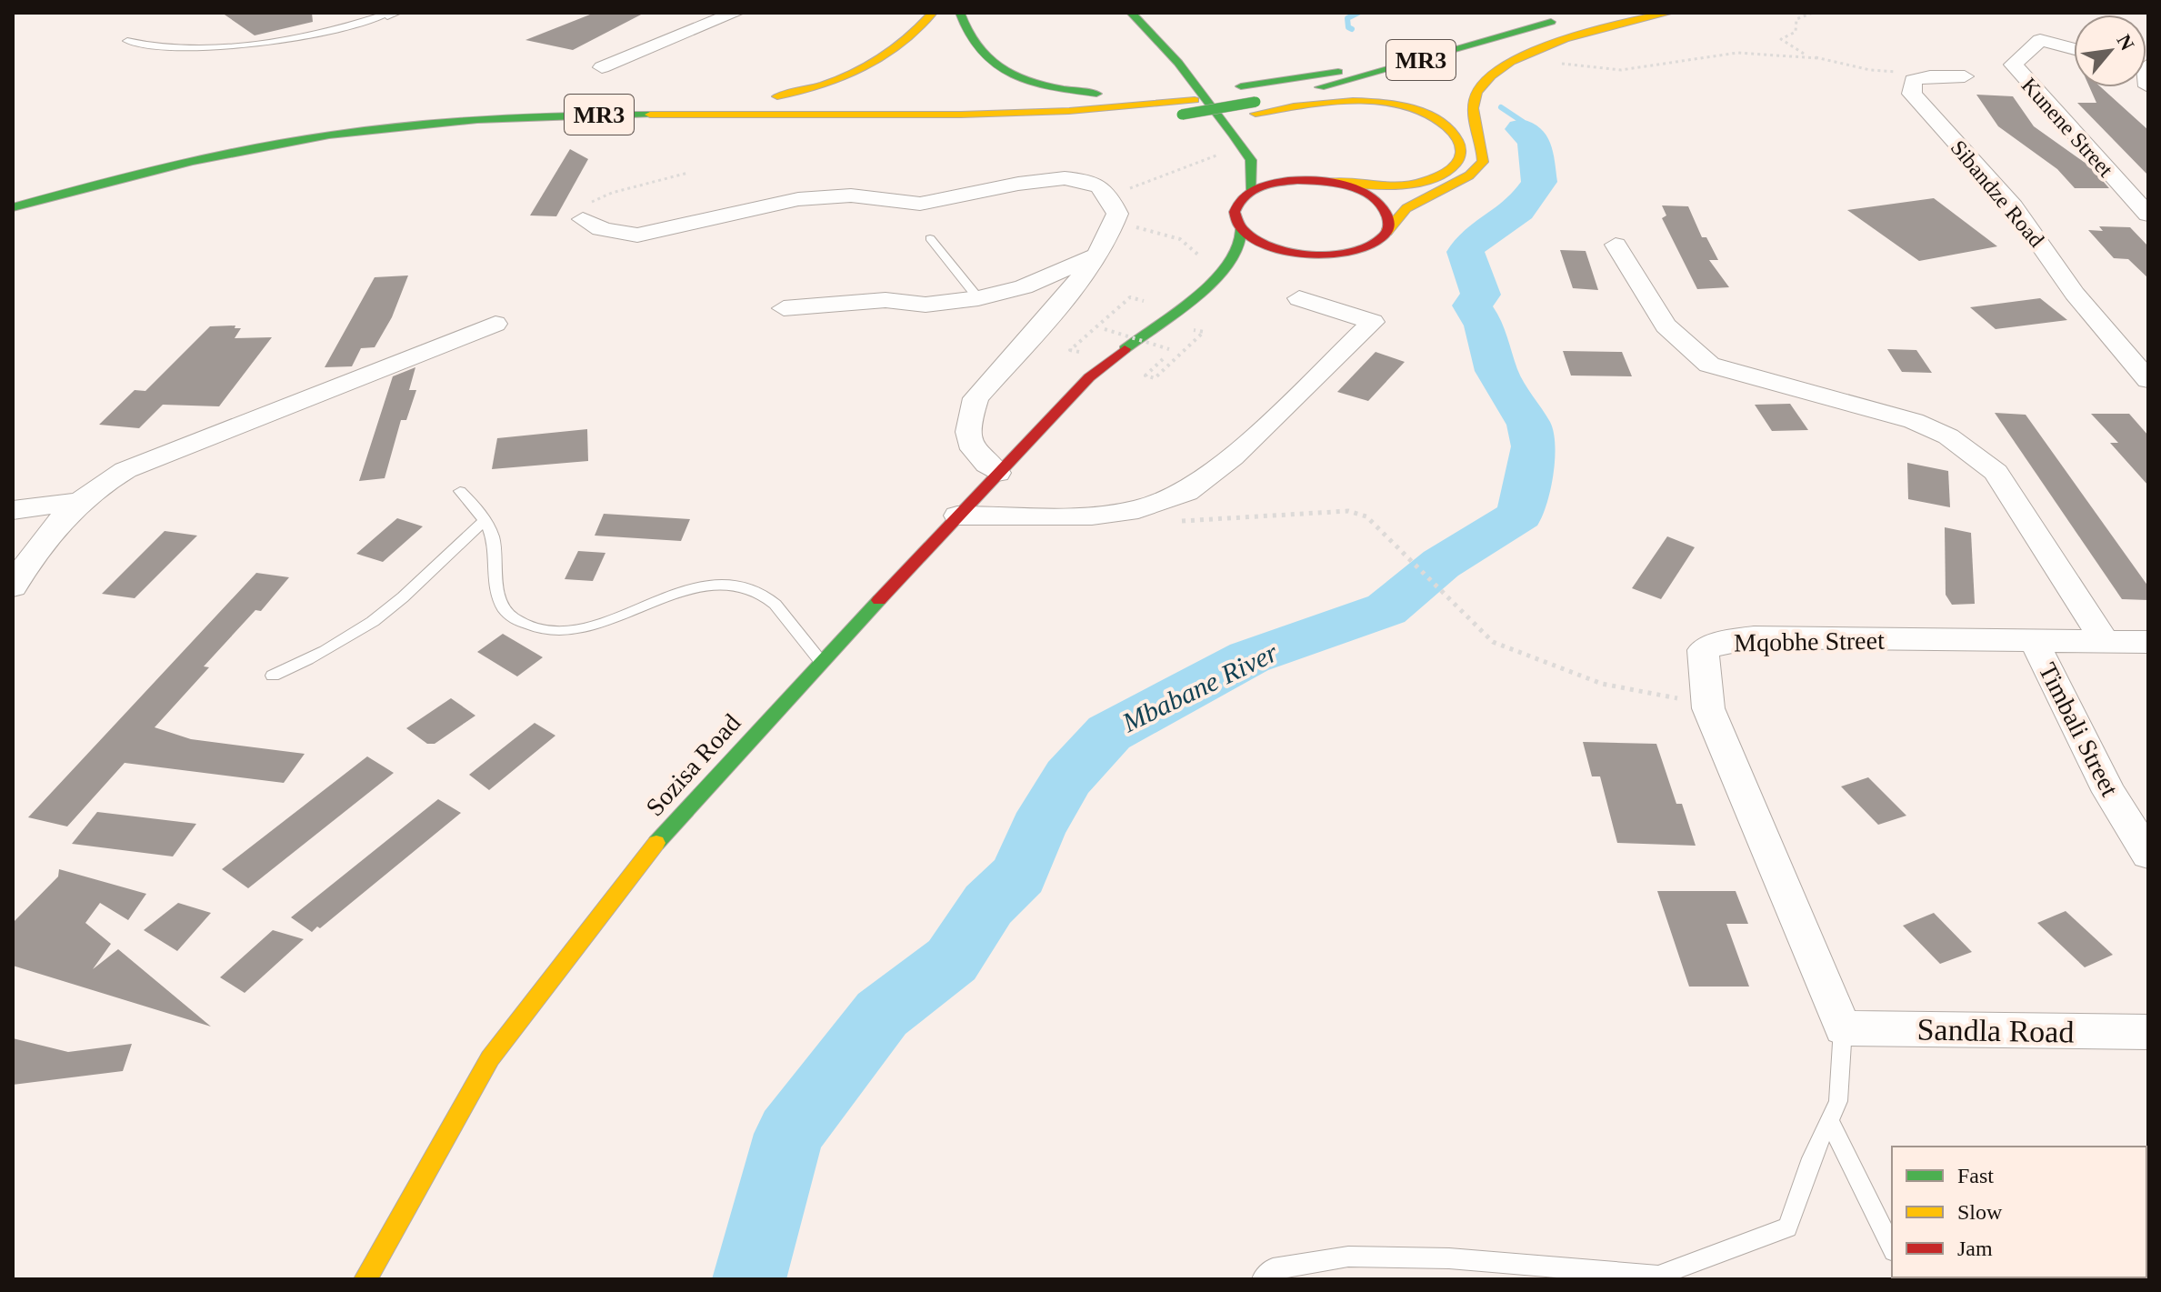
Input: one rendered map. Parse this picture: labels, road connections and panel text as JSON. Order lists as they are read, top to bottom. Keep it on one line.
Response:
{"streets":{"main road":["MR3","Sozisa Road"],"street":["Kunene Street","Sibandze Road","Mqobhe Street","Timbali Street","Sandla Road"]},"crossings":[["Mqobhe Street","Timbali Street"],["Mqobhe Street","Sandla Road"]],"water":["Mbabane River"],"legend":["Fast","Slow","Jam"],"north":"top right"}
